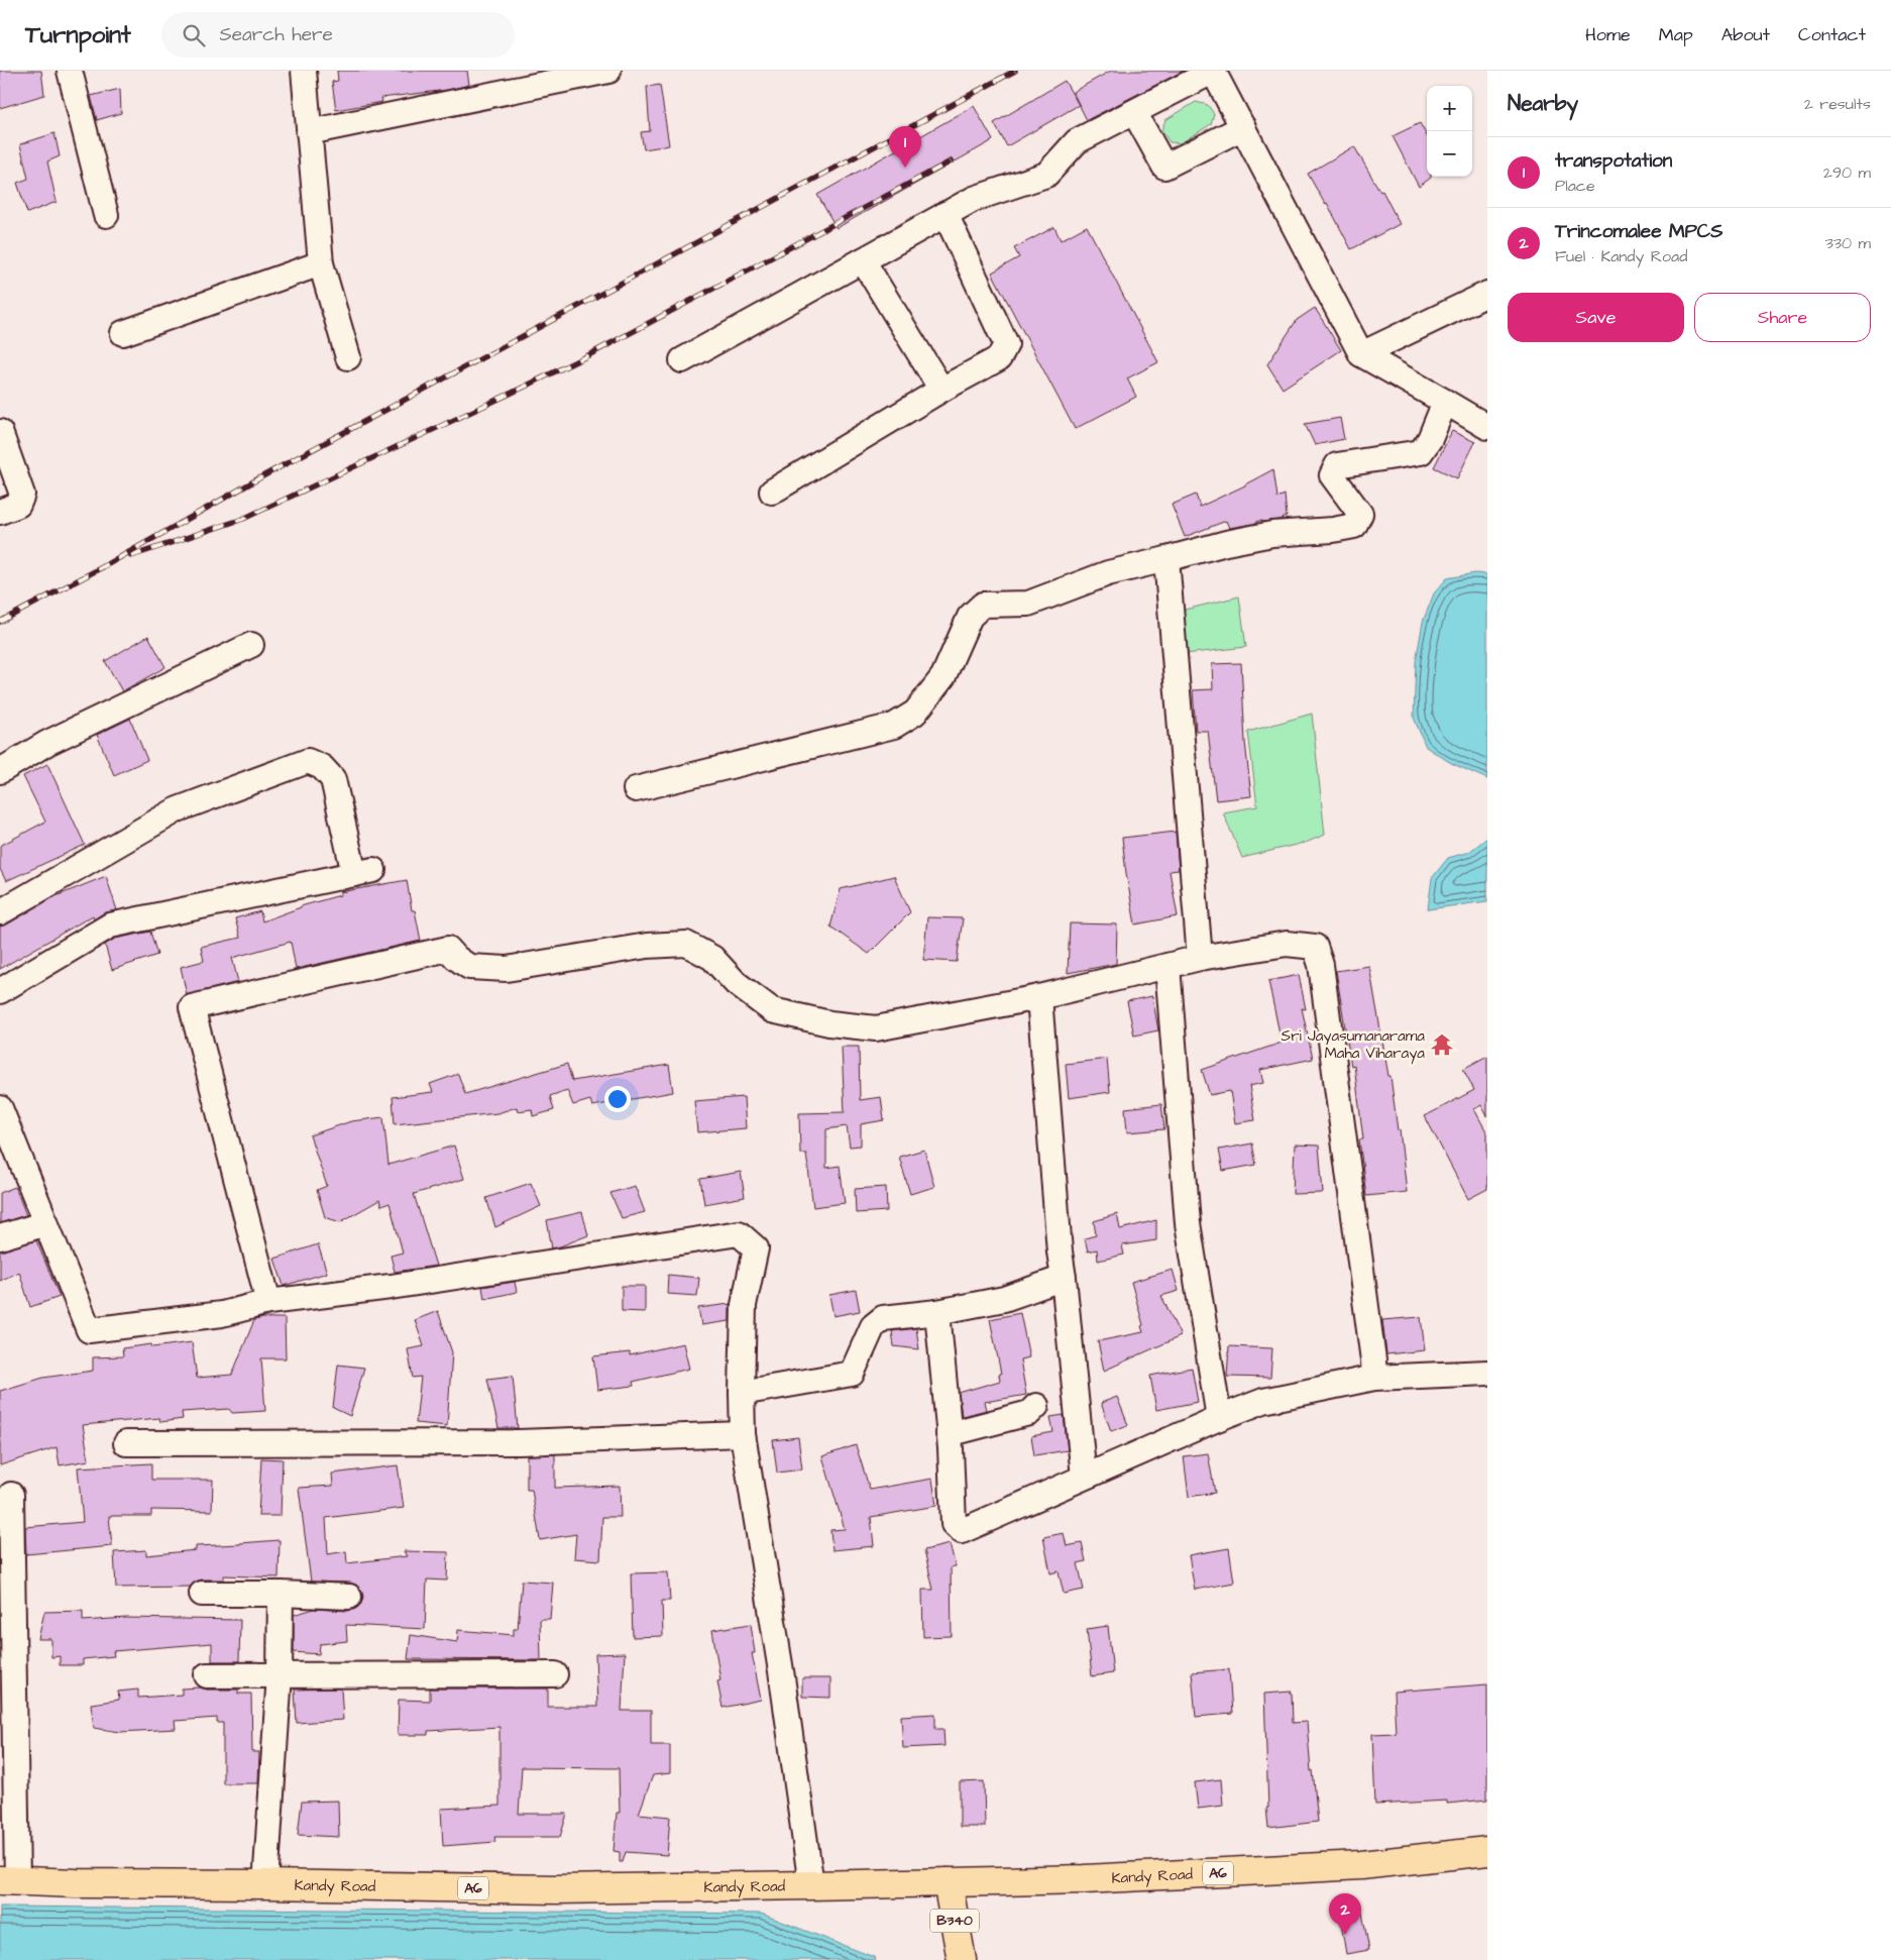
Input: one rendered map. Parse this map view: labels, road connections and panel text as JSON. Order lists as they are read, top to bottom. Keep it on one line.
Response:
{"streets":{"main road":["A6","Kandy Road","B340"]},"crossings":[["Kandy Road","B340"]],"places":{"temple":["Sri Jayasumanarama Maha Viharaya"]},"page":{"header":"Turnpoint","search":"Search here","nav":["Home","Map","About","Contact"],"heading":["Nearby","2 results"],"map_buttons":["+","−"],"pins":["1","2"],"list":[{"mark":"1","name":"transpotation","note":"Place","value":"290 m"},{"mark":"2","name":"Trincomalee MPCS","note":"Fuel · Kandy Road","value":"330 m"}],"buttons":["Save","Share"]}}
